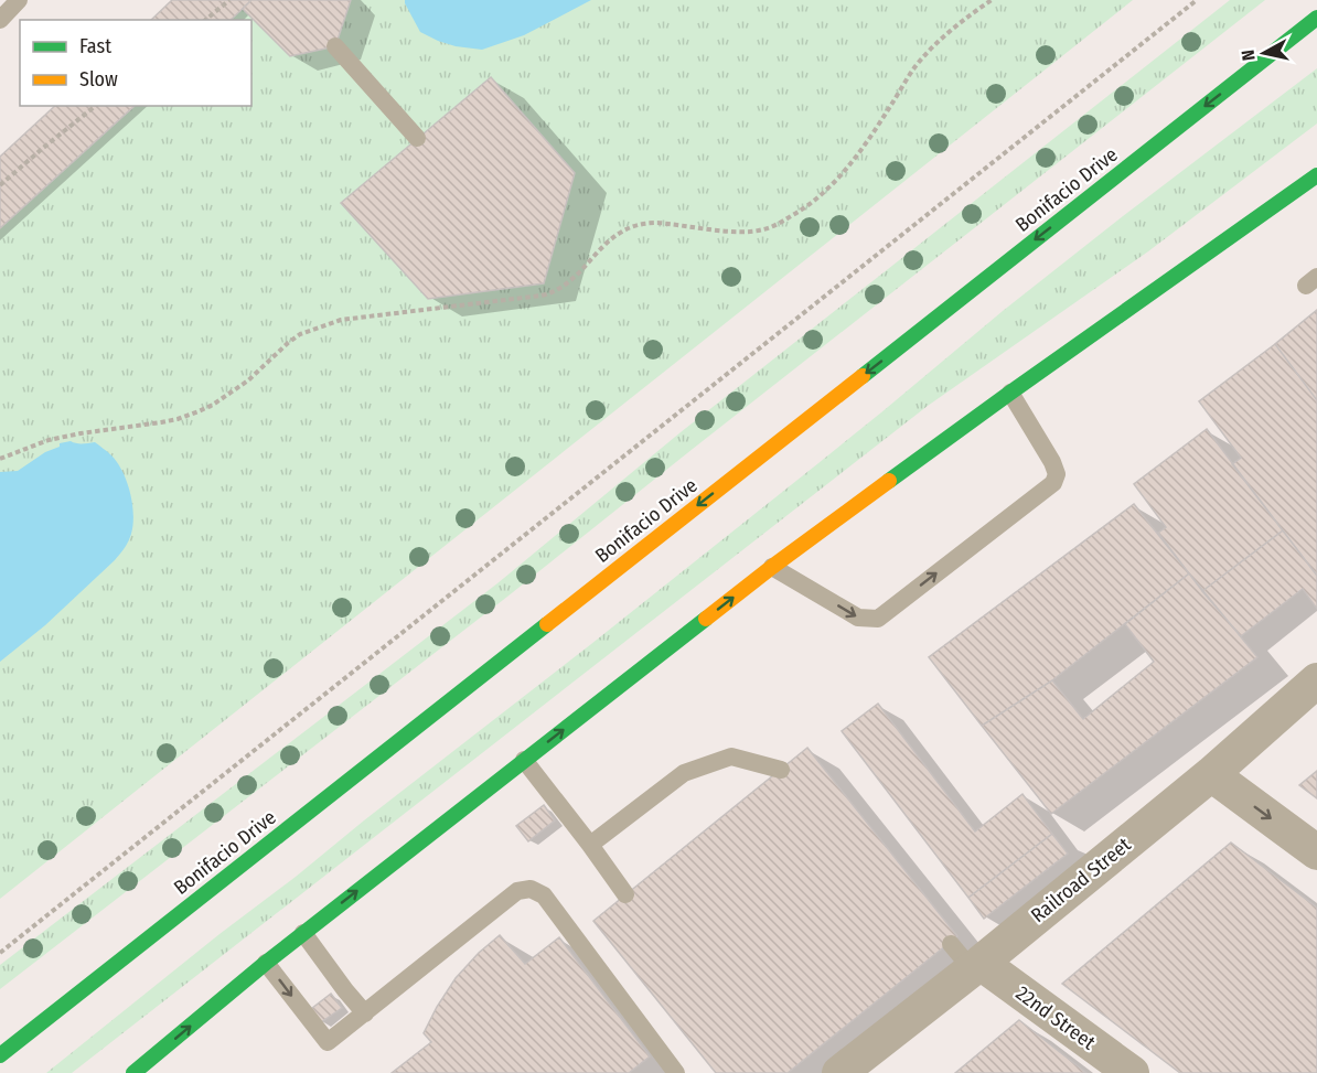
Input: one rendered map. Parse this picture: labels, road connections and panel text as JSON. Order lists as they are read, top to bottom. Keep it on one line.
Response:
{"streets":{"highway":["Bonifacio Drive"],"street":["Railroad Street","22nd Street"]},"crossings":[["Railroad Street","22nd Street"]],"legend":["Fast","Slow"],"north":"left"}
